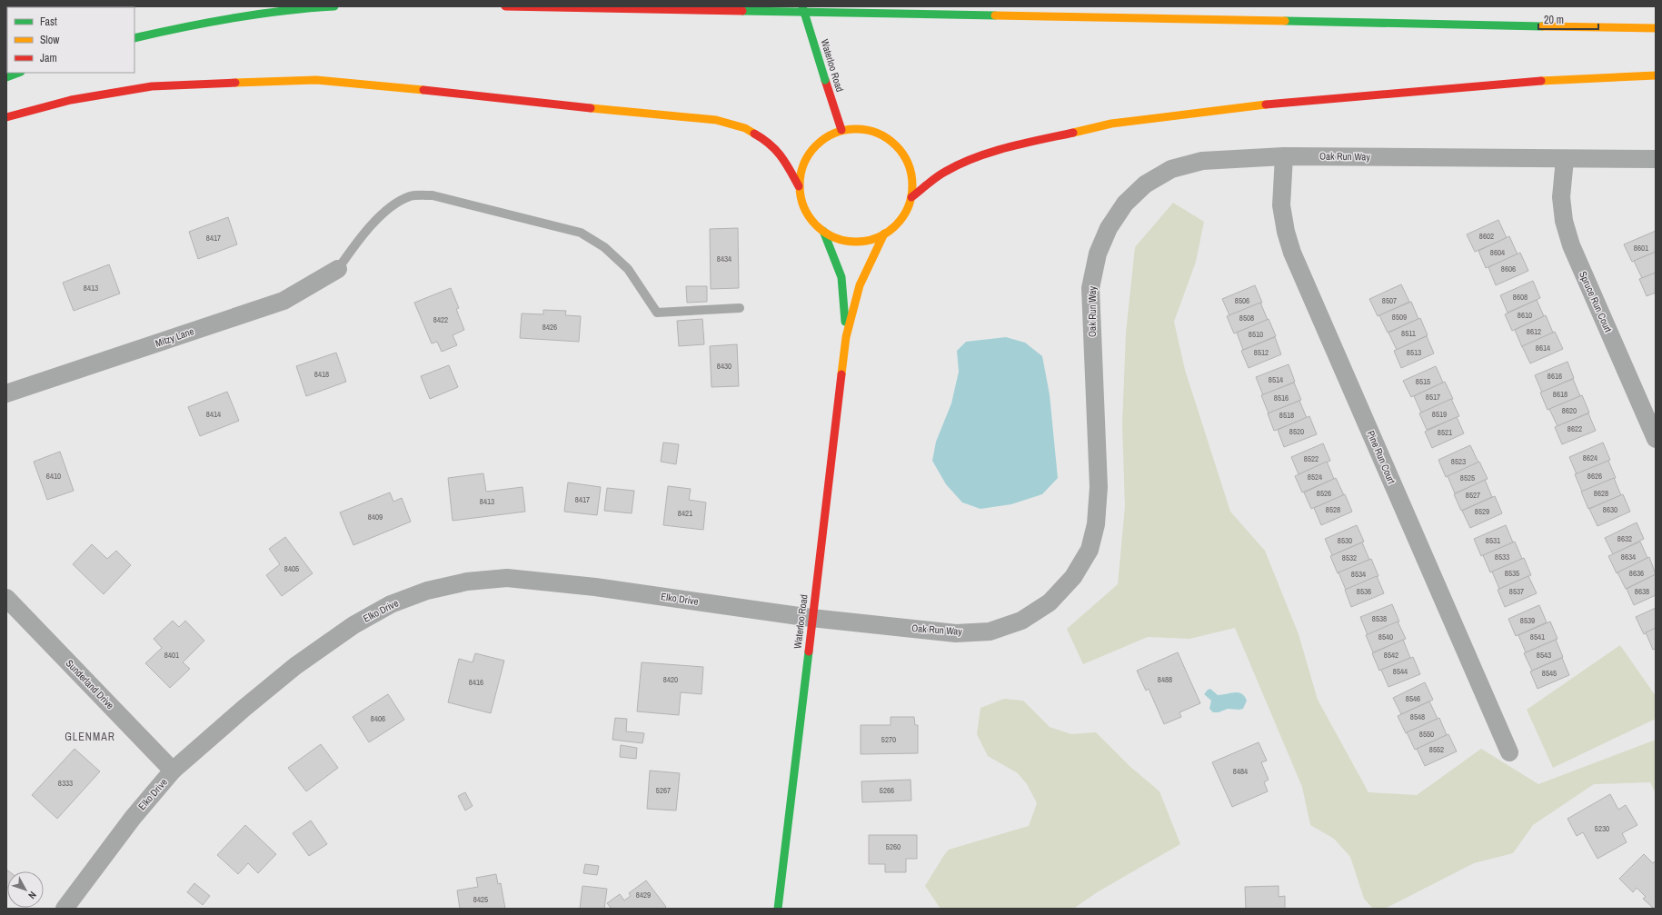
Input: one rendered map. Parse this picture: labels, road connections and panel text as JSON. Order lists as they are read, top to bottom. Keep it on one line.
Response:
{"streets":{"main road":["Waterloo Road"],"street":["Oak Run Way","Spruce Run Court","Mitzy Lane","Pine Run Court","Elko Drive","Sunderland Drive"]},"crossings":[["Waterloo Road","Oak Run Way"],["Waterloo Road","Elko Drive"],["Oak Run Way","Spruce Run Court"],["Oak Run Way","Pine Run Court"],["Oak Run Way","Elko Drive"],["Elko Drive","Sunderland Drive"]],"districts":["GLENMAR"],"house_numbers":["8602","8417","8601","8604","8434","8606","8413","8608","8506","8507","8610","8509","8508","8422","8426","8612","8511","8510","8614","8512","8513","8430","8418","8616","8514","8515","8618","8517","8516","8620","8414","8519","8518","8622","8520","8521","8624","8522","8523","6410","8626","8524","8525","8526","8628","8527","8417","8413","8528","8630","8529","8421","8409","8632","8530","8531","8533","8634","8532","8405","8535","8636","8534","8536","8537","8638","8538","8539","8540","8541","8401","8542","8543","8544","8545","8420","8488","8416","8546","8548","8406","8550","5270","8552","8484","8333","5267","5266","5230","5260","8429","8425"],"legend":["Fast","Slow","Jam"],"scale_bar":"20 m","north":"bottom right"}
